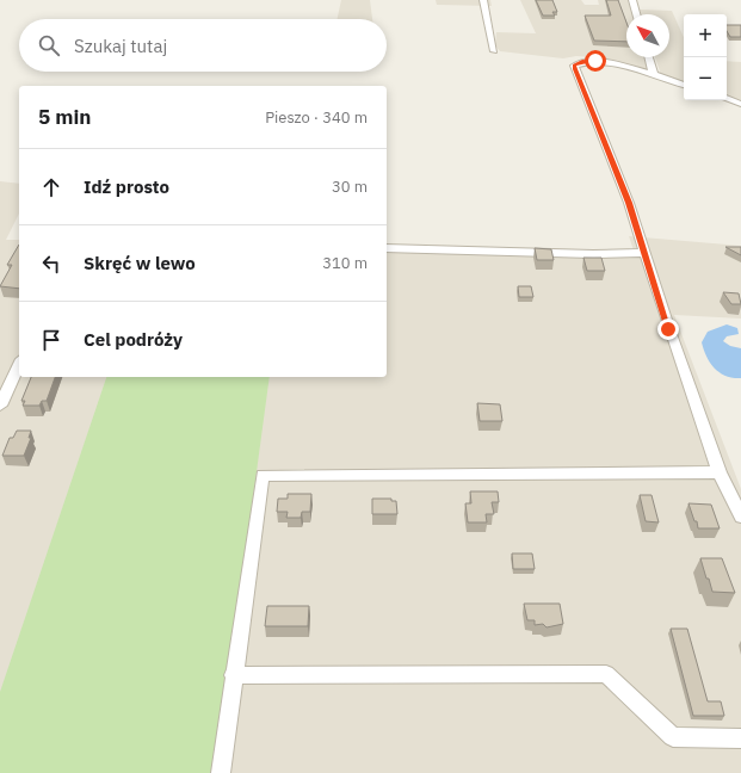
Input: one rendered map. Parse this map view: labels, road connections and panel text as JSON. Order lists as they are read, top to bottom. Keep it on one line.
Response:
{"north":"top left","page":{"map_buttons":["+","−"],"search":"Szukaj tutaj","heading":["5 min","Pieszo · 340 m"],"list":[["Idź prosto","30 m"],["Skręć w lewo","310 m"],"Cel podróży"]}}
